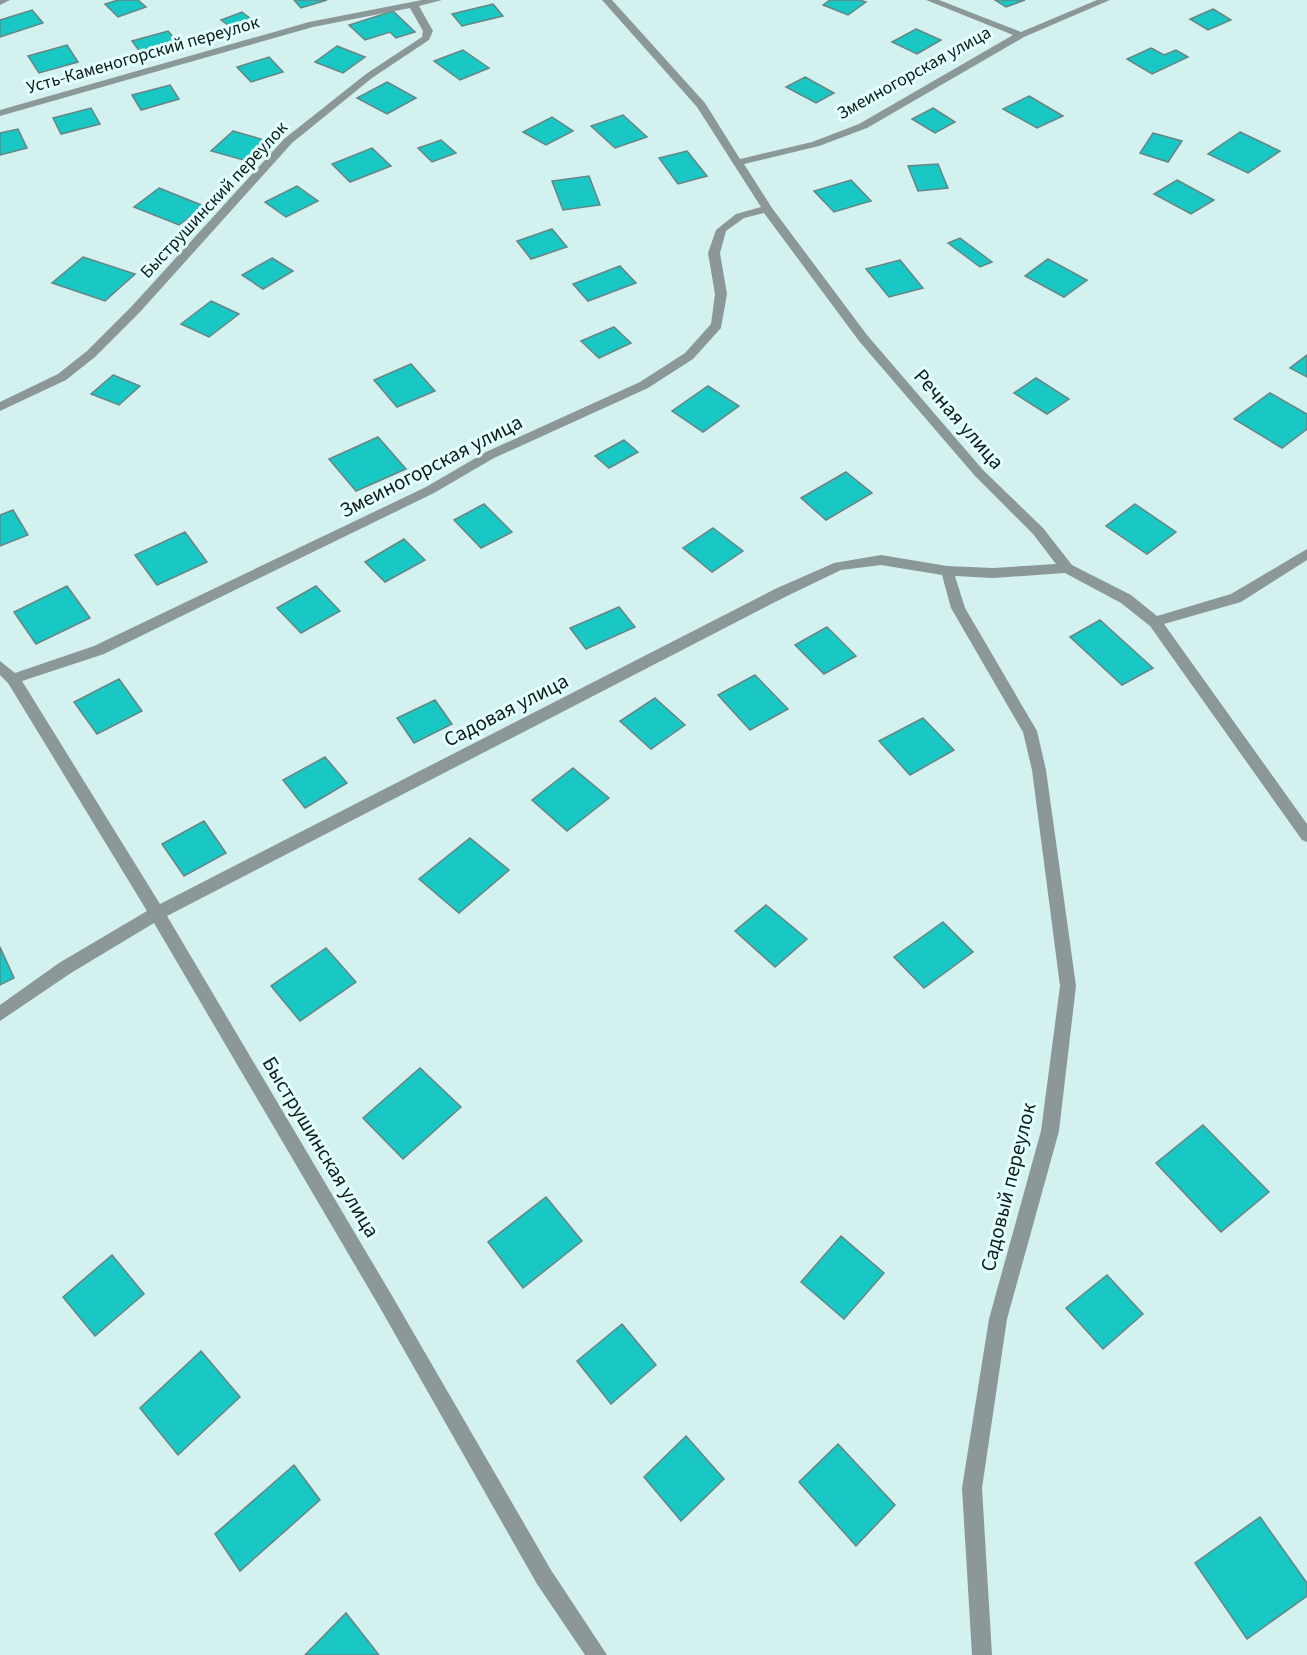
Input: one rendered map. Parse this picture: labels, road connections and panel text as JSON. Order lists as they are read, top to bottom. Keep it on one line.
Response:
{"streets":{"street":["Усть-Каменогорский переулок","Змеиногорская улица","Быструшинский переулок","Речная улица","Садовая улица","Быструшинская улица","Садовый переулок"]},"crossings":[["Усть-Каменогорский переулок","Быструшинский переулок"],["Змеиногорская улица","Речная улица"],["Змеиногорская улица","Быструшинская улица"],["Речная улица","Садовая улица"],["Садовая улица","Быструшинская улица"],["Садовая улица","Садовый переулок"]]}
